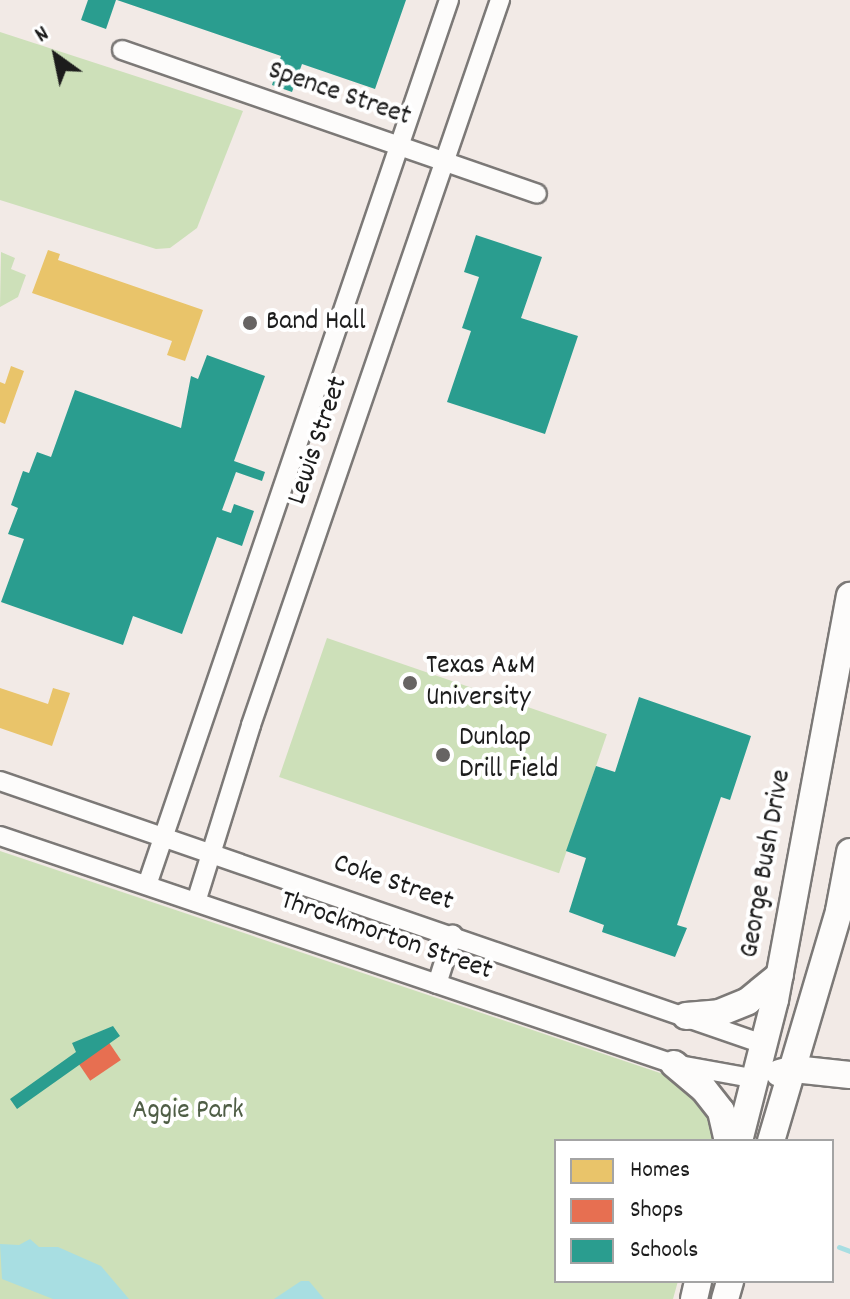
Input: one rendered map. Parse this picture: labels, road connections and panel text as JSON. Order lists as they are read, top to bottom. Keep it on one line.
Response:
{"streets":{"main road":["George Bush Drive"],"street":["Spence Street","Lewis Street","Coke Street","Throckmorton Street"]},"crossings":[["Spence Street","Lewis Street"],["Lewis Street","Coke Street"],["Lewis Street","Throckmorton Street"],["George Bush Drive","Coke Street"],["George Bush Drive","Throckmorton Street"]],"parks":["Aggie Park"],"places":["Band Hall","Texas A&M University","Dunlap Drill Field"],"legend":["Homes","Shops","Schools"],"north":"top left"}
